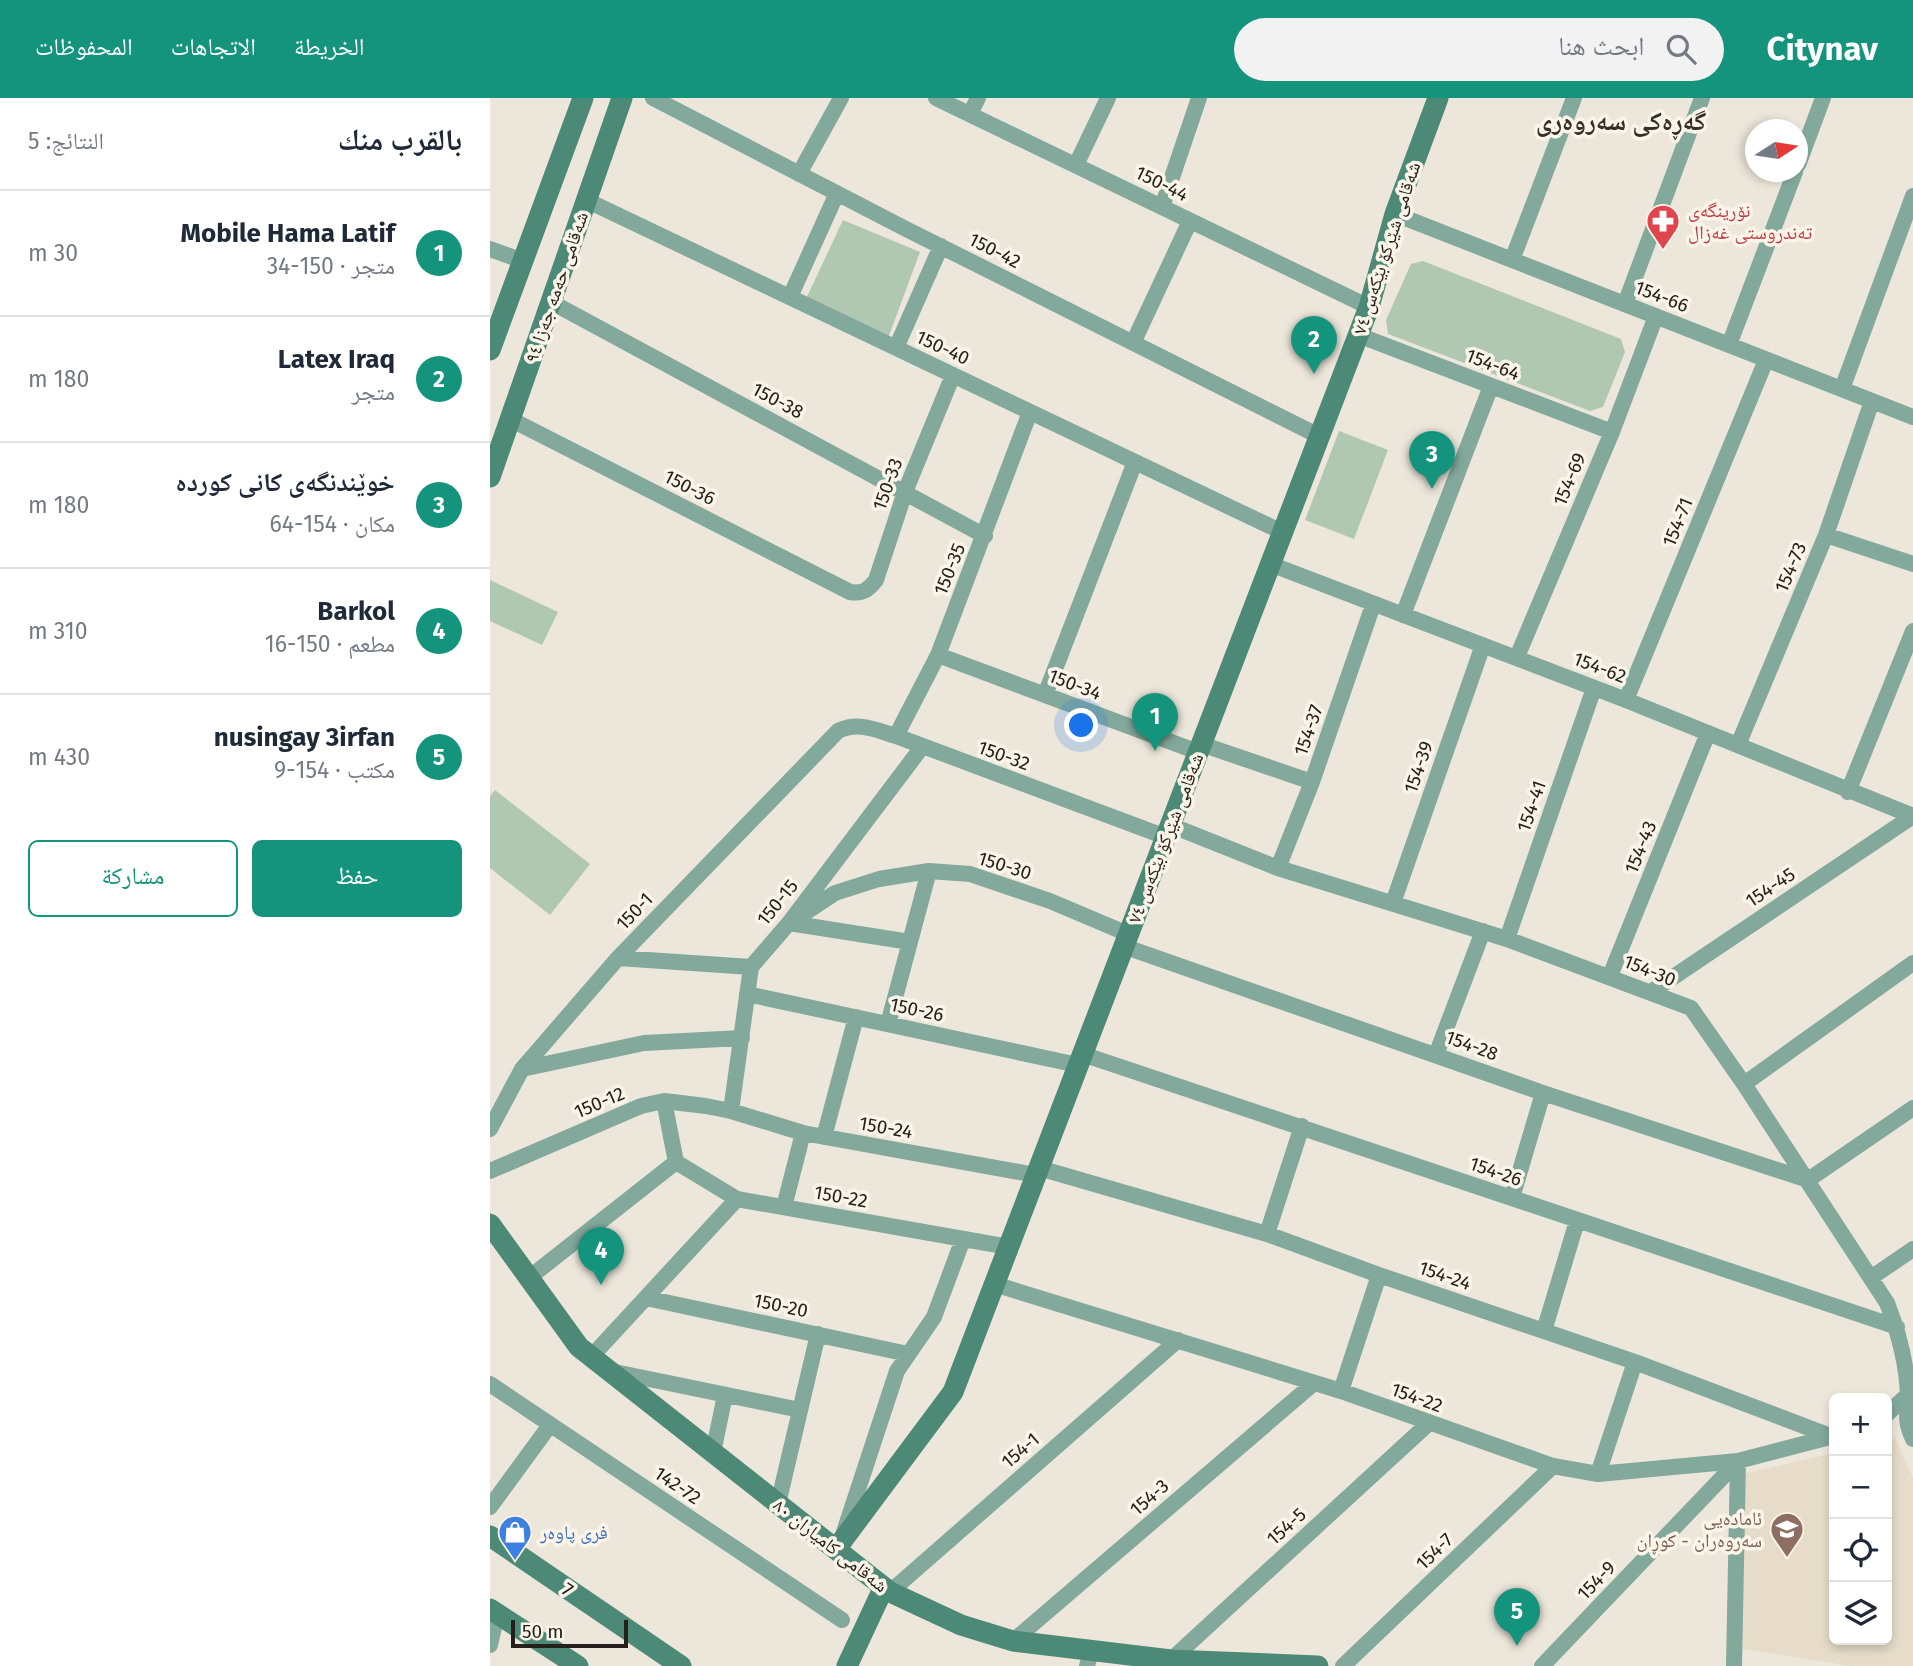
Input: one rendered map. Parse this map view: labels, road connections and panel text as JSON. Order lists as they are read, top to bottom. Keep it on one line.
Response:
{"streets":{"street":["150-44","شەقامی شێرکۆ بێکەس ٧٤","150-42","شەقامی حەمە جەزا ٩٤","154-66","150-40","154-64","150-38","154-69","150-33","150-36","154-71","154-73","150-35","154-62","150-34","154-37","150-32","154-39","154-41","154-43","150-30","154-45","150-15","150-1","154-30","150-26","154-28","150-12","150-24","154-26","150-22","154-24","150-20","154-22","154-1","142-72","154-3","154-5","شەقامی کامیاران ٨٠","154-7","154-9","7"]},"crossings":[["150-44","شەقامی شێرکۆ بێکەس ٧٤"],["شەقامی شێرکۆ بێکەس ٧٤","150-42"],["شەقامی شێرکۆ بێکەس ٧٤","154-66"],["شەقامی شێرکۆ بێکەس ٧٤","150-40"],["شەقامی شێرکۆ بێکەس ٧٤","154-64"],["شەقامی شێرکۆ بێکەس ٧٤","154-62"],["شەقامی شێرکۆ بێکەس ٧٤","150-34"],["شەقامی شێرکۆ بێکەس ٧٤","150-32"],["شەقامی شێرکۆ بێکەس ٧٤","150-30"],["شەقامی شێرکۆ بێکەس ٧٤","154-30"],["شەقامی شێرکۆ بێکەس ٧٤","150-26"],["شەقامی شێرکۆ بێکەس ٧٤","154-28"],["شەقامی شێرکۆ بێکەس ٧٤","150-24"],["شەقامی شێرکۆ بێکەس ٧٤","154-26"],["شەقامی شێرکۆ بێکەس ٧٤","150-22"],["شەقامی شێرکۆ بێکەس ٧٤","154-24"],["شەقامی شێرکۆ بێکەس ٧٤","154-22"],["شەقامی شێرکۆ بێکەس ٧٤","شەقامی کامیاران ٨٠"],["شەقامی حەمە جەزا ٩٤","150-40"],["شەقامی حەمە جەزا ٩٤","150-38"],["شەقامی حەمە جەزا ٩٤","150-36"],["154-66","154-69"],["154-66","154-71"],["154-66","154-73"],["150-40","150-33"],["150-40","150-35"],["154-64","154-69"],["150-38","150-33"],["150-38","150-35"],["154-69","154-62"],["150-33","150-36"],["154-71","154-62"],["154-73","154-62"],["150-35","150-34"],["150-35","150-32"],["154-62","154-37"],["154-62","154-39"],["154-62","154-41"],["154-62","154-43"],["154-62","154-45"],["150-34","154-37"],["154-37","154-30"],["150-32","150-15"],["150-32","150-1"],["150-32","154-30"],["154-39","154-30"],["154-41","154-30"],["154-43","154-30"],["150-30","150-15"],["150-30","154-28"],["154-45","154-30"],["154-30","154-28"],["154-30","154-26"],["150-26","154-26"],["150-12","150-24"],["150-24","154-24"],["154-22","154-1"],["154-22","154-3"],["154-22","154-5"],["154-22","154-7"],["154-22","154-9"],["154-1","شەقامی کامیاران ٨٠"],["154-3","شەقامی کامیاران ٨٠"],["154-5","شەقامی کامیاران ٨٠"]],"districts":["گەڕەکی سەروەری"],"places":{"pharmacy":["نۆرینگەی تەندروستی غەزال"],"school or university":["ئامادەیی سەروەران - کوڕان"],"shop":["فری پاوەر"]},"scale_bar":"50 m","north":"right","page":{"header":"Citynav","search":"ابحث هنا","nav":["الخريطة","الاتجاهات","المحفوظات"],"heading":["بالقرب منك","النتائج: 5"],"list":[{"mark":"1","name":"Mobile Hama Latif","note":"متجر · 150-34","value":"30 m"},{"mark":"2","name":"Latex Iraq","note":"متجر","value":"180 m"},{"mark":"3","name":"خوێندنگەی کانی کوردە","note":"مكان · 154-64","value":"180 m"},{"mark":"4","name":"Barkol","note":"مطعم · 150-16","value":"310 m"},{"mark":"5","name":"nusingay 3irfan","note":"مكتب · 154-9","value":"430 m"}],"pins":["2","3","1","4","5"],"buttons":["حفظ","مشاركة"],"map_buttons":["+","−"],"scale":"50 m"}}
